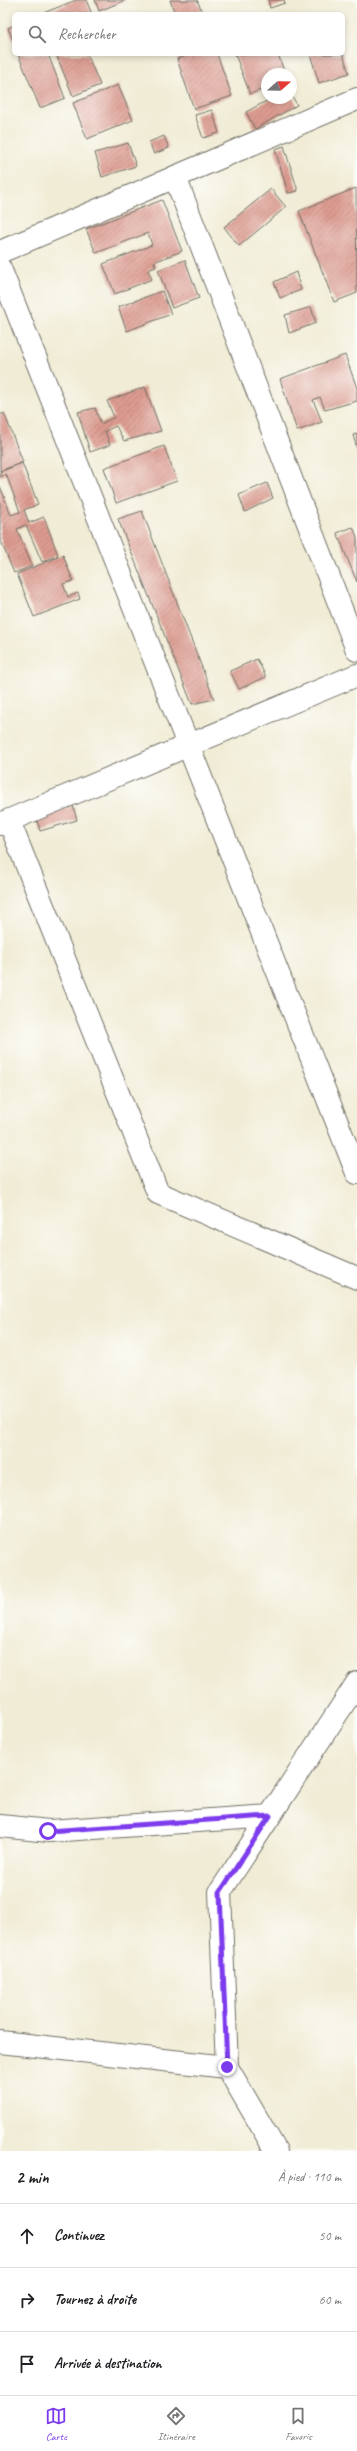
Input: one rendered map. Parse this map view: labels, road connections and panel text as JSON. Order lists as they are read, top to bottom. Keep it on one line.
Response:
{"north":"right","page":{"search":"Rechercher","heading":["2 min","À pied · 110 m"],"list":[["Continuez","50 m"],["Tournez à droite","60 m"],"Arrivée à destination"],"nav":["Carte","Itinéraire","Favoris"]}}
